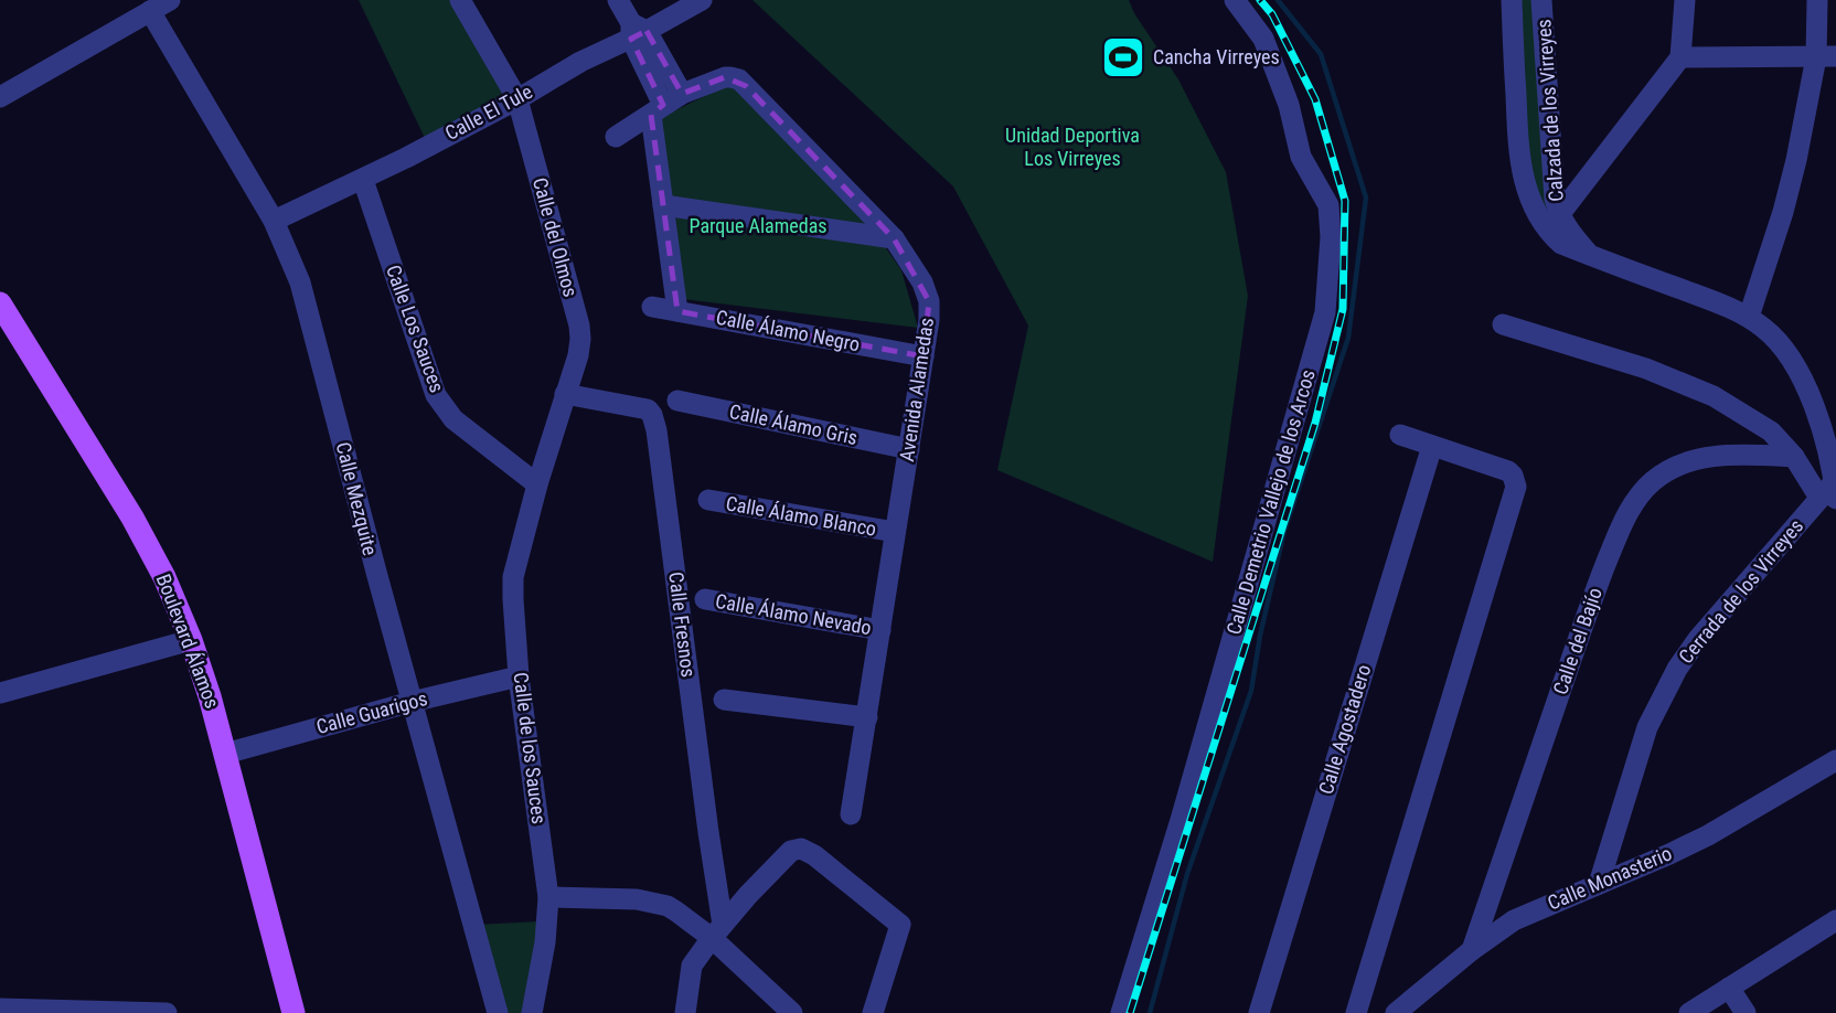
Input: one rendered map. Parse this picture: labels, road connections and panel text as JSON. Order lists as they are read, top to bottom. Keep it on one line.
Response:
{"streets":{"main road":["Boulevard Álamos"],"street":["Calzada de los Virreyes","Calle El Tule","Calle del Olmos","Calle Los Sauces","Calle Álamo Negro","Avenida Alamedas","Calle Álamo Gris","Calle Mezquite","Calle Demetrio Vallejo de los Arcos","Calle Álamo Blanco","Cerrada de los Virreyes","Calle Álamo Nevado","Calle Fresnos","Calle del Bajío","Calle Guarigos","Calle Agostadero","Calle de los Sauces","Calle Monasterio"]},"crossings":[["Calzada de los Virreyes","Cerrada de los Virreyes"],["Calle El Tule","Calle del Olmos"],["Calle El Tule","Calle Los Sauces"],["Calle El Tule","Calle Mezquite"],["Calle del Olmos","Calle Los Sauces"],["Calle del Olmos","Calle Fresnos"],["Calle del Olmos","Calle de los Sauces"],["Calle Los Sauces","Calle de los Sauces"],["Calle Álamo Negro","Avenida Alamedas"],["Avenida Alamedas","Calle Álamo Gris"],["Avenida Alamedas","Calle Álamo Blanco"],["Avenida Alamedas","Calle Álamo Nevado"],["Calle Mezquite","Calle Guarigos"],["Cerrada de los Virreyes","Calle Monasterio"],["Boulevard Álamos","Calle Guarigos"],["Calle del Bajío","Calle Monasterio"],["Calle Guarigos","Calle de los Sauces"]],"parks":["Unidad Deportiva Los Virreyes","Parque Alamedas"],"places":{"sports":["Cancha Virreyes"]}}
